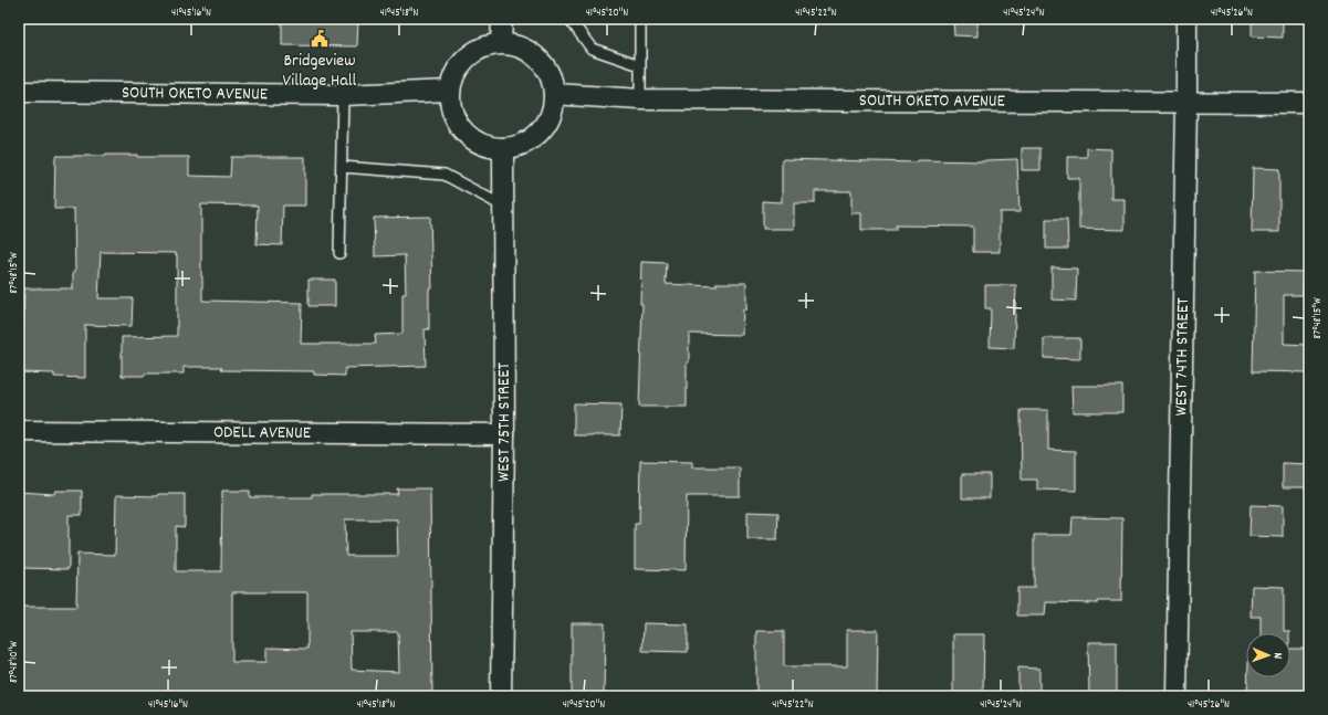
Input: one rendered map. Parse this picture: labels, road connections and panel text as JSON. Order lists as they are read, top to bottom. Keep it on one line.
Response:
{"streets":{"street":["SOUTH OKETO AVENUE","WEST 74TH STREET","WEST 75TH STREET","ODELL AVENUE"]},"crossings":[["SOUTH OKETO AVENUE","WEST 74TH STREET"],["SOUTH OKETO AVENUE","WEST 75TH STREET"],["WEST 75TH STREET","ODELL AVENUE"]],"places":{"public building":["Bridgeview Village Hall"]},"north":"right","coordinates":["41°45'16\"N","41°45'18\"N","41°45'20\"N","41°45'22\"N","41°45'24\"N","41°45'26\"N","87°48'15\"W","87°48'10\"W"]}
